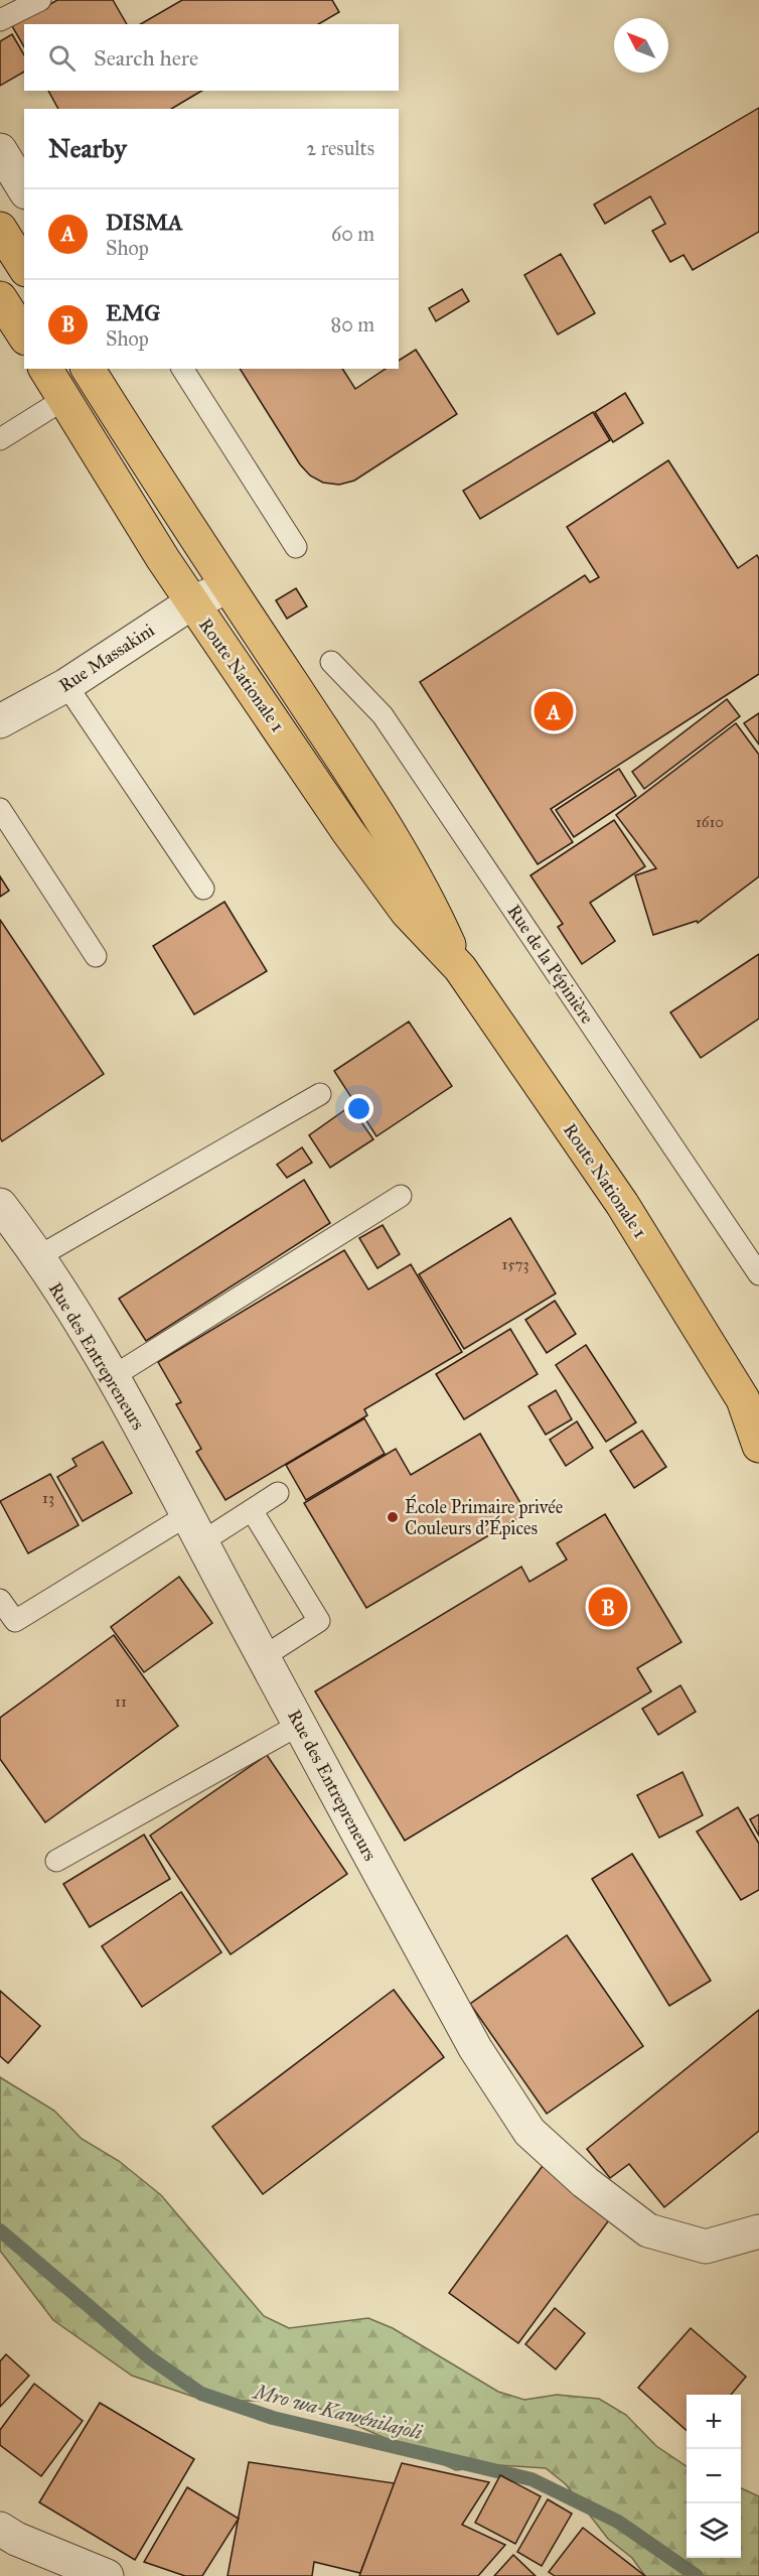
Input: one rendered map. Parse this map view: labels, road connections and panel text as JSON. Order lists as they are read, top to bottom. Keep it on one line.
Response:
{"streets":{"main road":["Route Nationale 1"],"street":["Rue Massakini","Rue des Entrepreneurs"],"lane":["Rue de la Pépinière"]},"crossings":[["Rue Massakini","Route Nationale 1"]],"water":["Mro wa Kawénilajoli"],"places":["École Primaire privée Couleurs d'Épices"],"house_numbers":["1610","1573","13","11"],"north":"top left","page":{"search":"Search here","heading":["Nearby","2 results"],"list":[{"mark":"A","name":"DISMA","note":"Shop","value":"60 m"},{"mark":"B","name":"EMG","note":"Shop","value":"80 m"}],"pins":["A","B"],"map_buttons":["+","−"]}}
